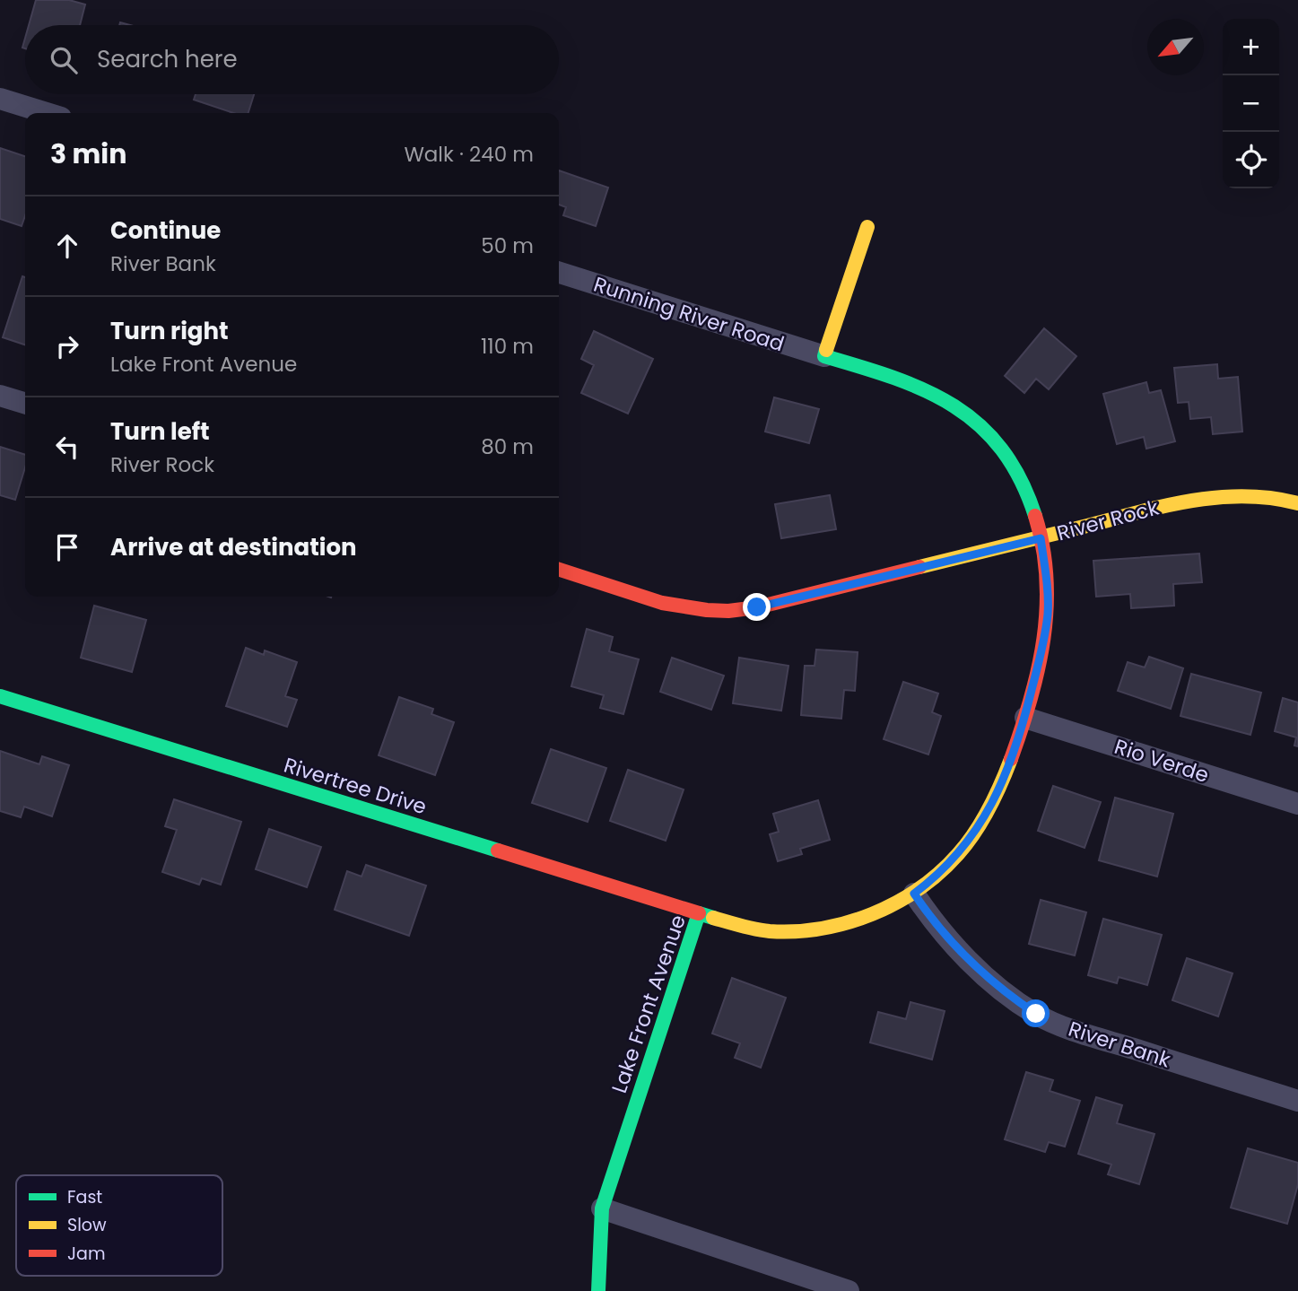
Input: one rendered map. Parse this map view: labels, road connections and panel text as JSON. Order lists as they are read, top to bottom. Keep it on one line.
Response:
{"streets":{"street":["Running River Road","River Rock","Rio Verde","Rivertree Drive","Lake Front Avenue","River Bank"]},"crossings":[["Running River Road","Lake Front Avenue"],["River Rock","Lake Front Avenue"],["Rio Verde","Lake Front Avenue"],["Rivertree Drive","Lake Front Avenue"],["Lake Front Avenue","River Bank"]],"legend":["Fast","Slow","Jam"],"north":"bottom left","page":{"map_buttons":["+","−"],"search":"Search here","heading":["3 min","Walk · 240 m"],"list":[["Continue","River Bank","50 m"],["Turn right","Lake Front Avenue","110 m"],["Turn left","River Rock","80 m"],"Arrive at destination"]}}
